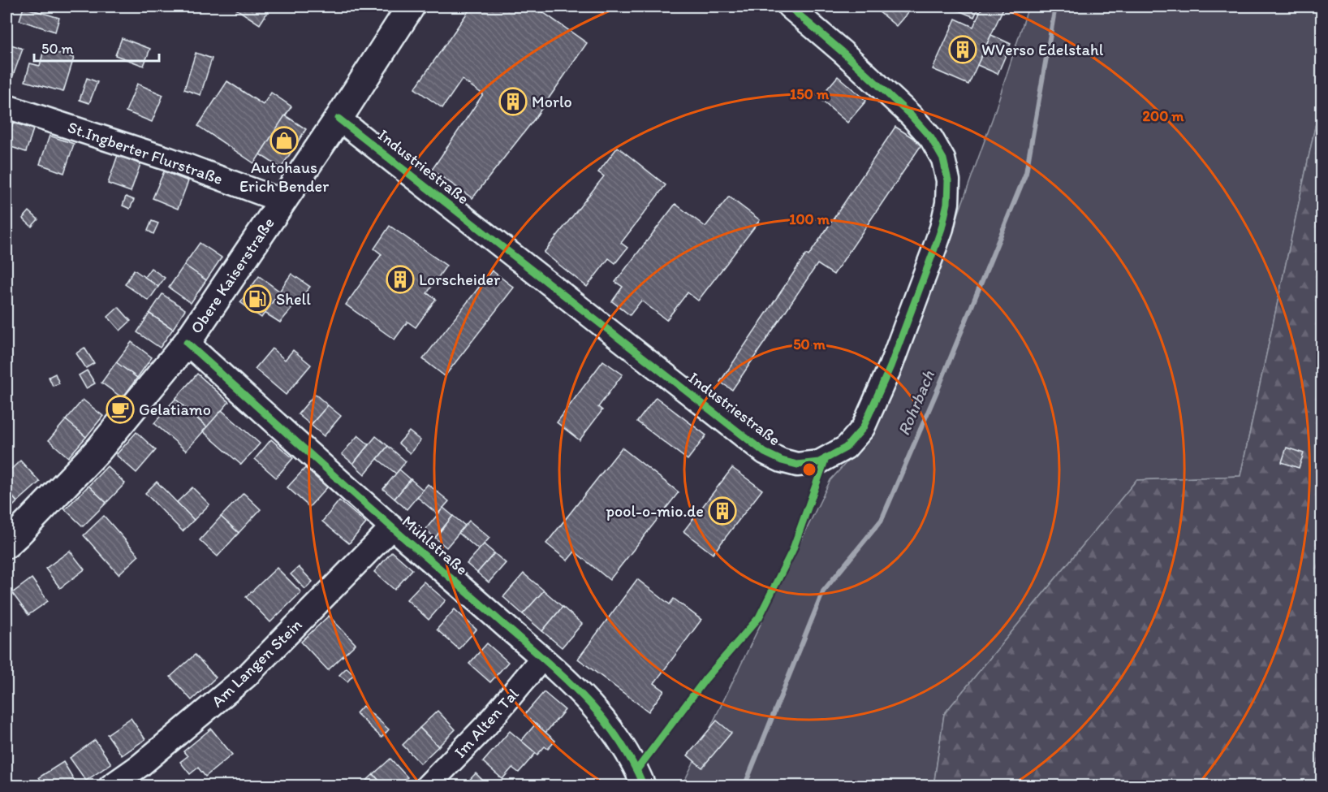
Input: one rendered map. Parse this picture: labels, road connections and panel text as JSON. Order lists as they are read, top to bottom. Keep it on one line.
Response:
{"streets":{"main road":["Obere Kaiserstraße"],"street":["St.Ingberter Flurstraße","Industriestraße","Mühlstraße","Am Langen Stein","Im Alten Tal"]},"crossings":[["St.Ingberter Flurstraße","Obere Kaiserstraße"],["Industriestraße","Obere Kaiserstraße"],["Obere Kaiserstraße","Mühlstraße"],["Mühlstraße","Am Langen Stein"],["Mühlstraße","Im Alten Tal"]],"water":["Rohrbach"],"places":{"building":["WVerso Edelstahl","Morlo","Lorscheider","pool-o-mio.de"],"shop":["Autohaus Erich Bender"],"fuel station":["Shell"],"cafe":["Gelatiamo"]},"scale_bar":"50 m","rings":["150 m","200 m","100 m","50 m"]}
